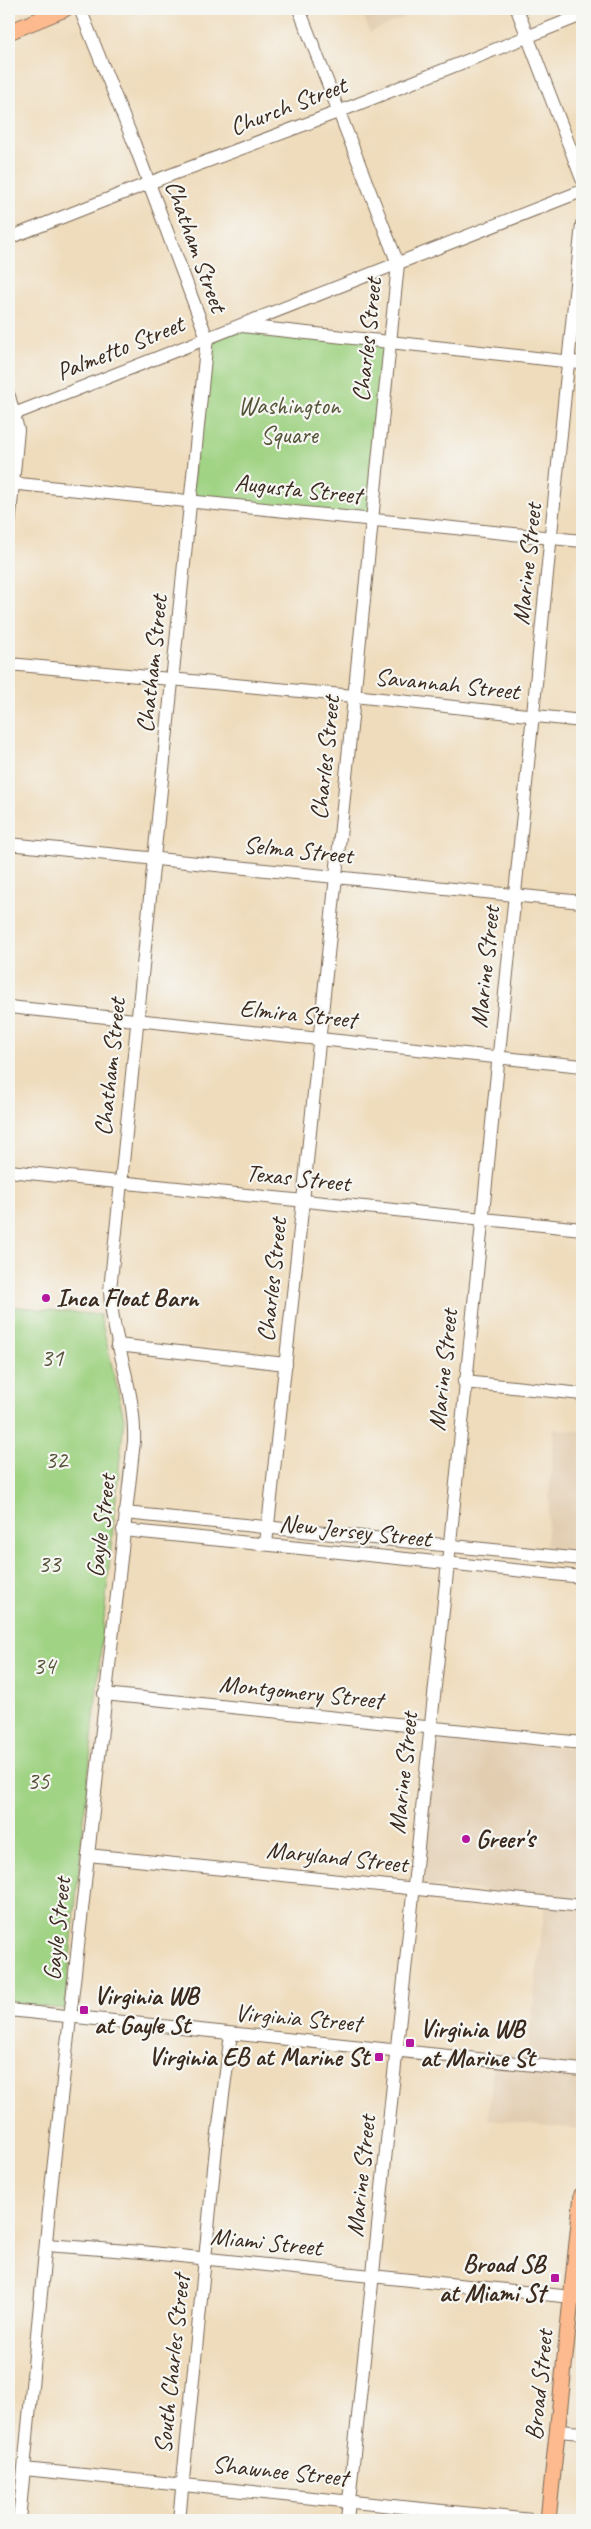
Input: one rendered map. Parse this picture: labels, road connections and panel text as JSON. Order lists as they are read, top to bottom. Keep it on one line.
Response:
{"streets":{"main road":["Broad Street"],"street":["Church Street","Chatham Street","Charles Street","Palmetto Street","Augusta Street","Marine Street","Savannah Street","Selma Street","Elmira Street","Texas Street","Gayle Street","New Jersey Street","Montgomery Street","Maryland Street","Virginia Street","Miami Street","South Charles Street","Shawnee Street"]},"crossings":[["Church Street","Chatham Street"],["Church Street","Charles Street"],["Chatham Street","Palmetto Street"],["Chatham Street","Augusta Street"],["Chatham Street","Savannah Street"],["Chatham Street","Selma Street"],["Chatham Street","Elmira Street"],["Chatham Street","Texas Street"],["Chatham Street","Gayle Street"],["Charles Street","Palmetto Street"],["Charles Street","Augusta Street"],["Charles Street","Savannah Street"],["Charles Street","Selma Street"],["Charles Street","Elmira Street"],["Charles Street","Texas Street"],["Charles Street","New Jersey Street"],["Augusta Street","Marine Street"],["Marine Street","Savannah Street"],["Marine Street","Selma Street"],["Marine Street","Elmira Street"],["Marine Street","Texas Street"],["Marine Street","New Jersey Street"],["Marine Street","Montgomery Street"],["Marine Street","Maryland Street"],["Marine Street","Virginia Street"],["Marine Street","Miami Street"],["Marine Street","Shawnee Street"],["Gayle Street","New Jersey Street"],["Gayle Street","Montgomery Street"],["Gayle Street","Maryland Street"],["Gayle Street","Virginia Street"],["Gayle Street","Miami Street"],["Gayle Street","Shawnee Street"],["Virginia Street","South Charles Street"],["Miami Street","South Charles Street"],["Miami Street","Broad Street"],["South Charles Street","Shawnee Street"]],"parks":["Washington Square","31","32","33","34","35"],"places":{"other":["Inca Float Barn","Greer's"],"transit":["Virginia WB at Gayle St","Virginia WB at Marine St","Virginia EB at Marine St","Broad SB at Miami St"]}}
